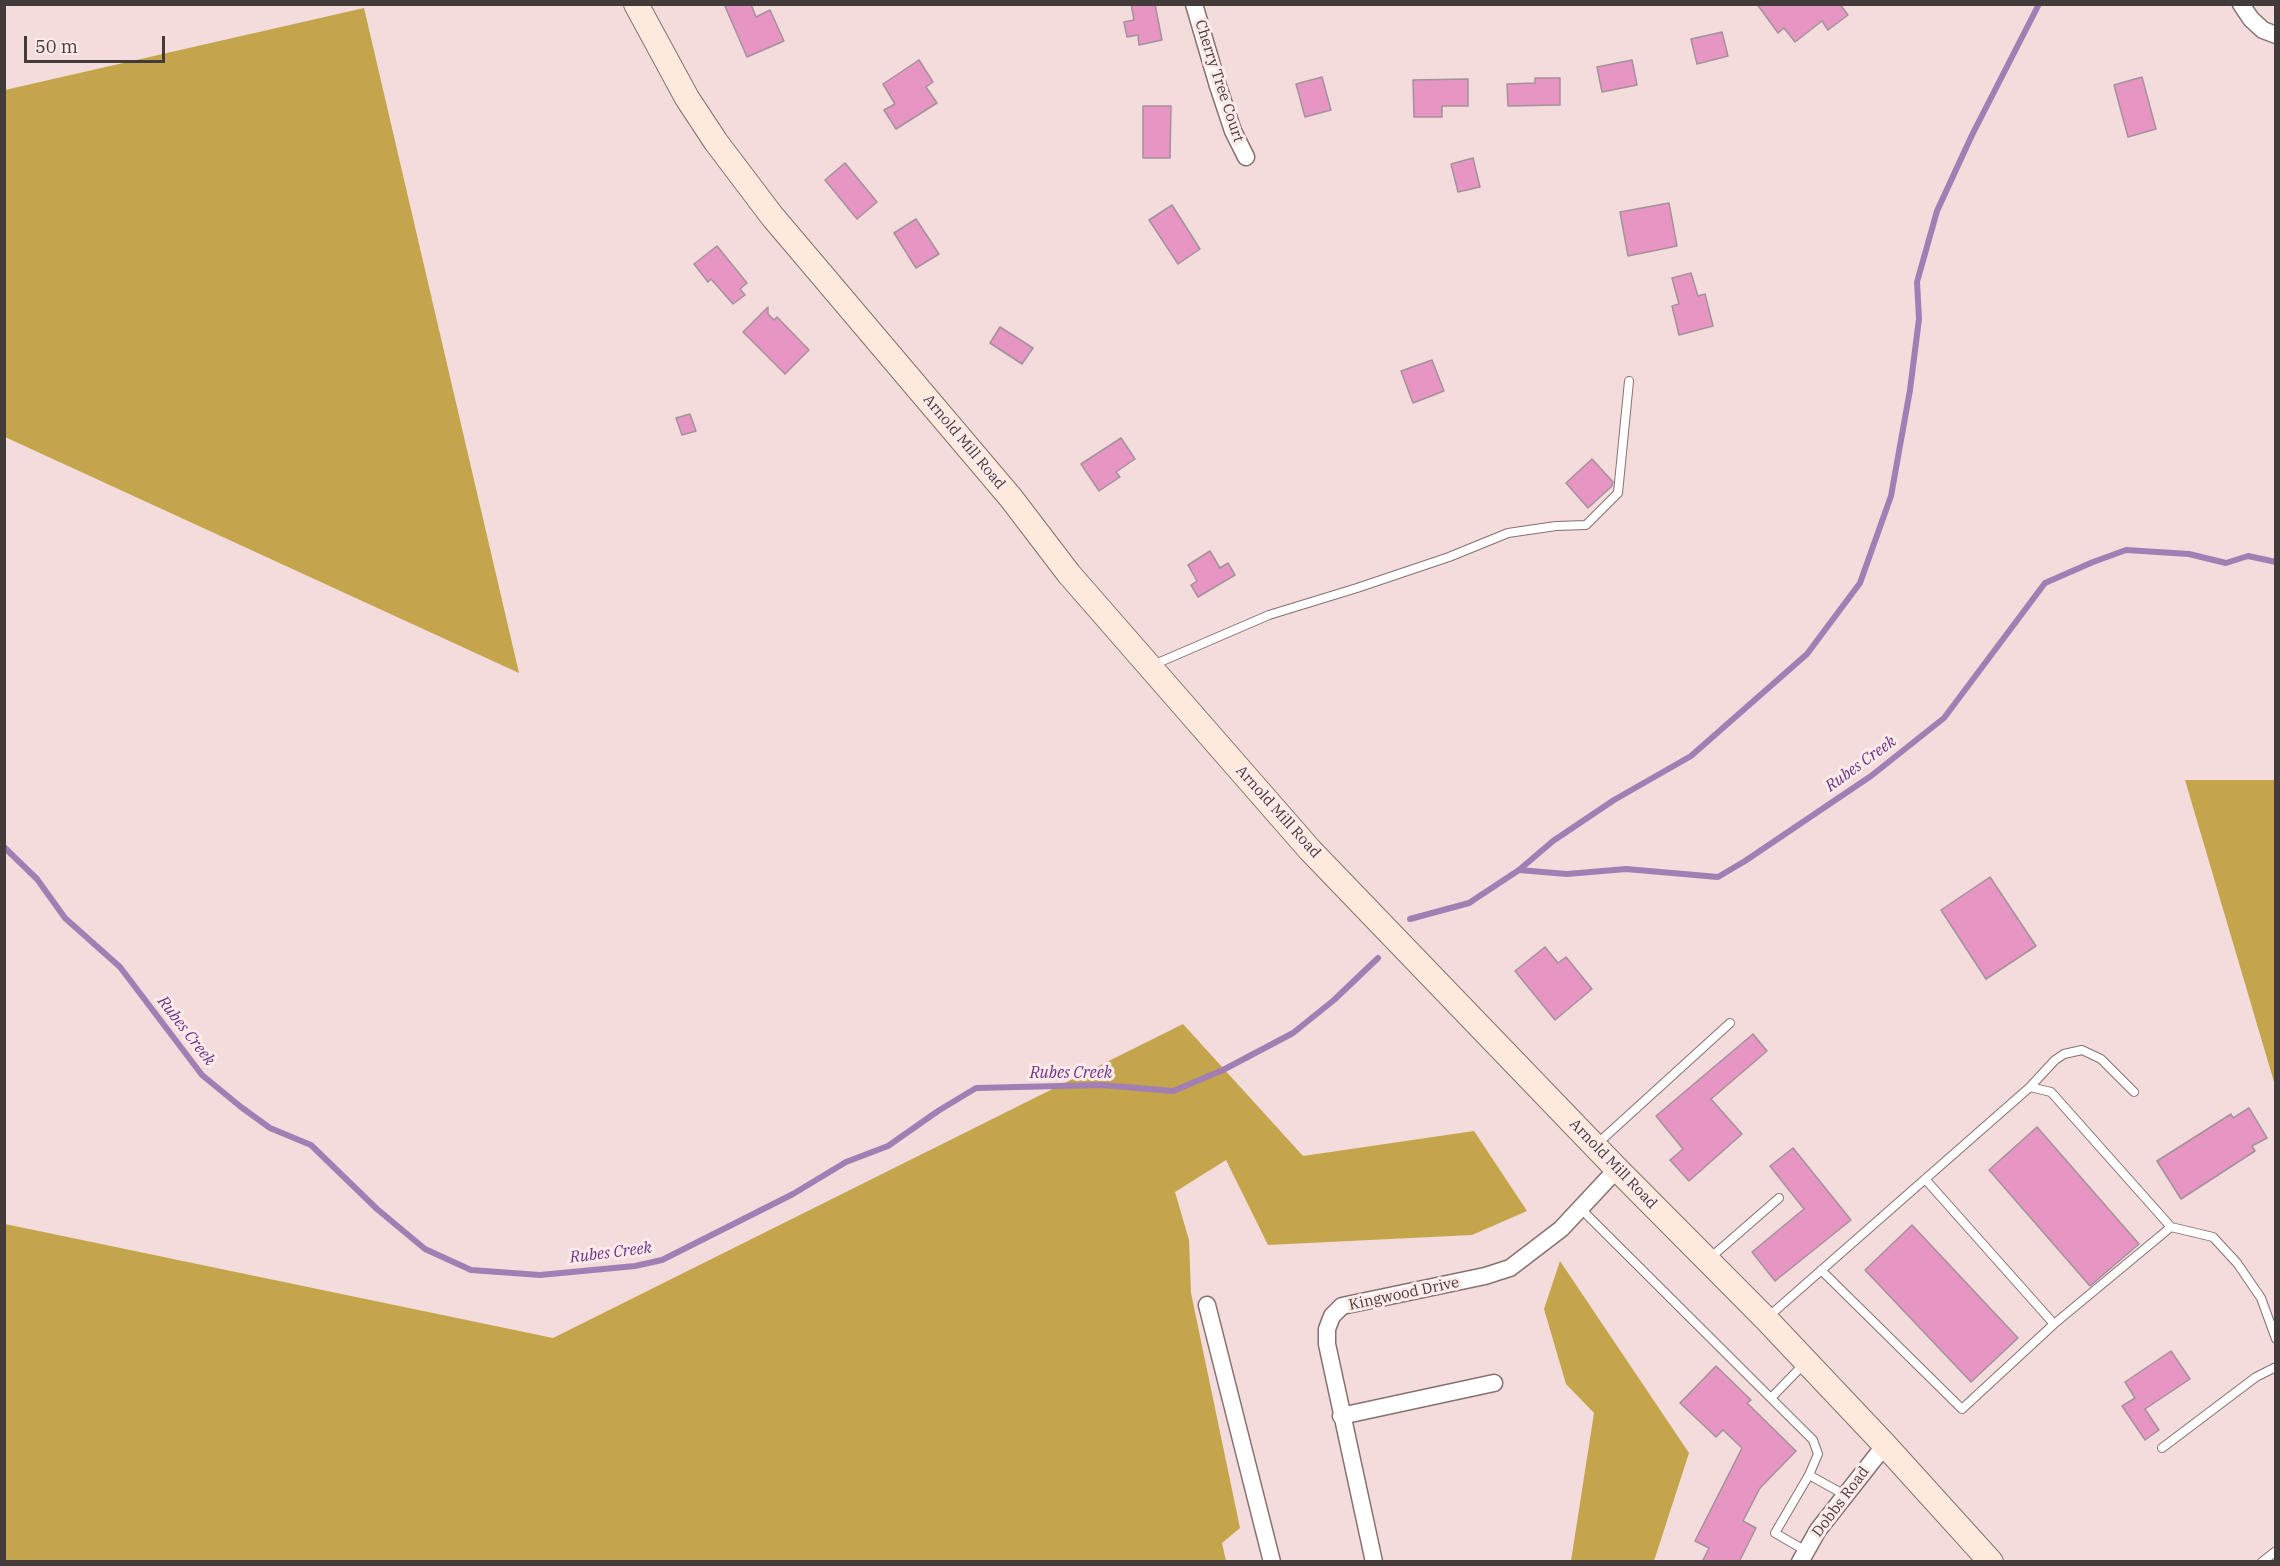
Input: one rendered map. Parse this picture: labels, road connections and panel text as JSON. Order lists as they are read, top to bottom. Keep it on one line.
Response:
{"streets":{"main road":["Arnold Mill Road"],"street":["Cherry Tree Court","Kingwood Drive","Dobbs Road"]},"crossings":[["Arnold Mill Road","Kingwood Drive"],["Arnold Mill Road","Dobbs Road"]],"water":["Rubes Creek"],"scale_bar":"50 m"}
